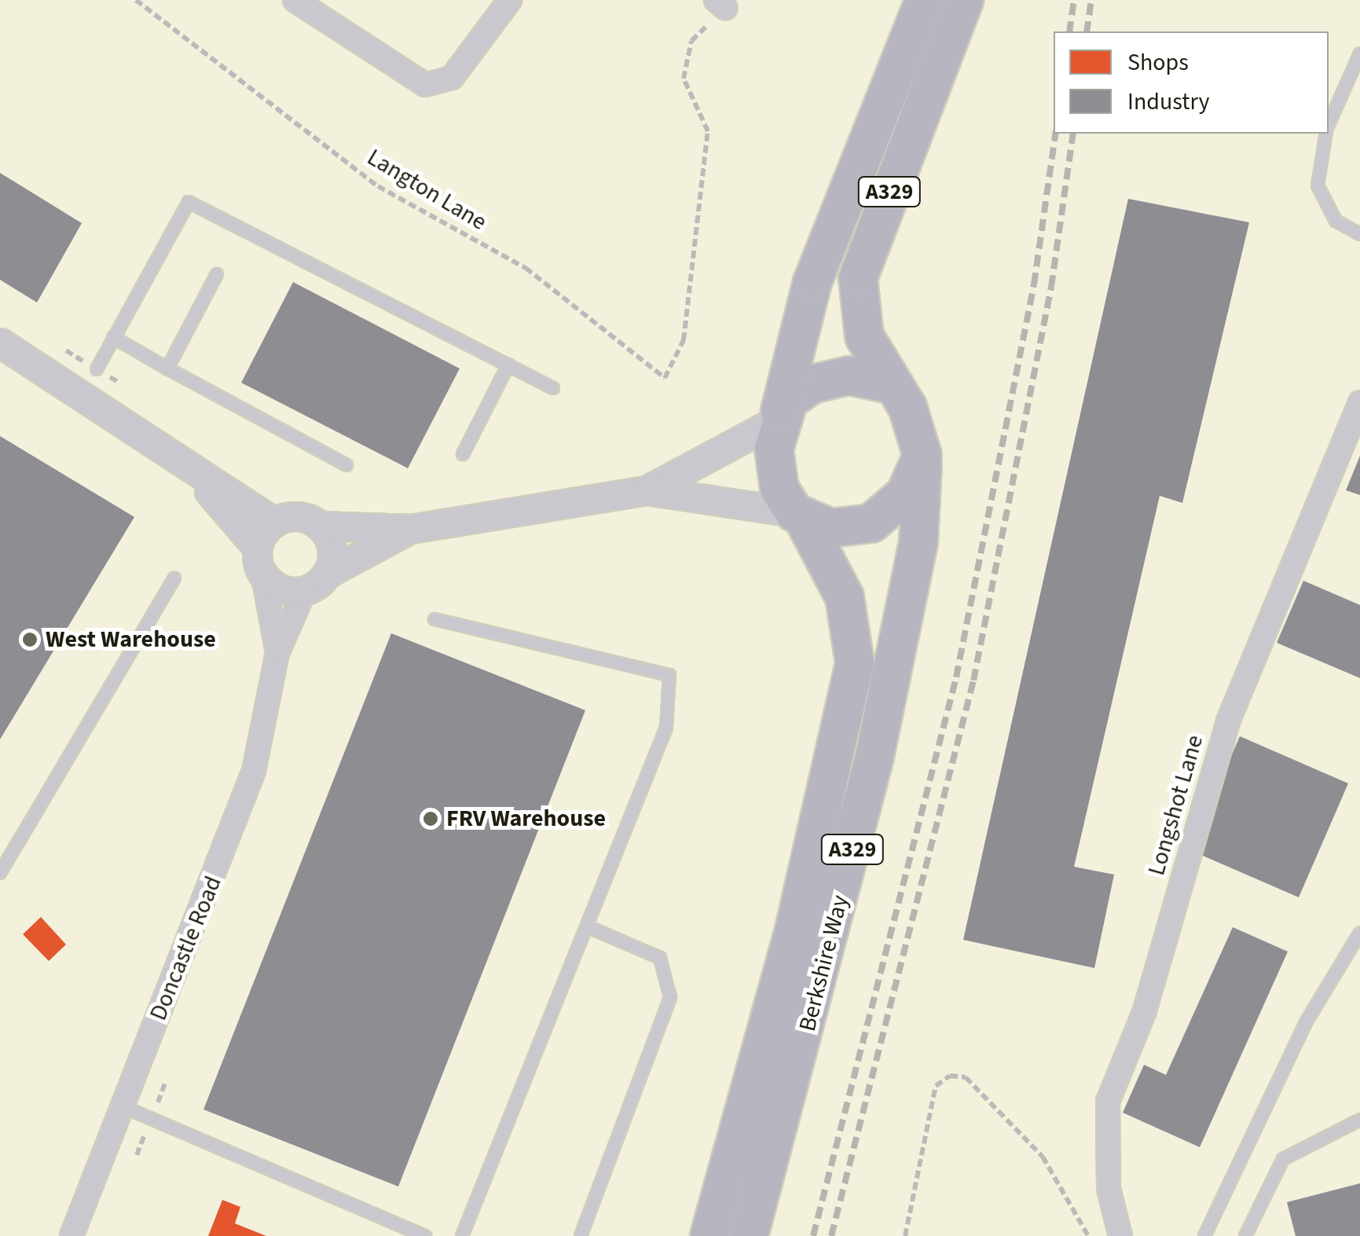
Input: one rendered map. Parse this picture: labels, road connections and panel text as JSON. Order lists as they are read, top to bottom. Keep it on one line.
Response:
{"streets":{"highway":["A329","Berkshire Way"],"street":["Longshot Lane","Doncastle Road"],"path":["Langton Lane"]},"crossings":[["A329","Berkshire Way"]],"places":["West Warehouse","FRV Warehouse"],"legend":["Shops","Industry"]}
